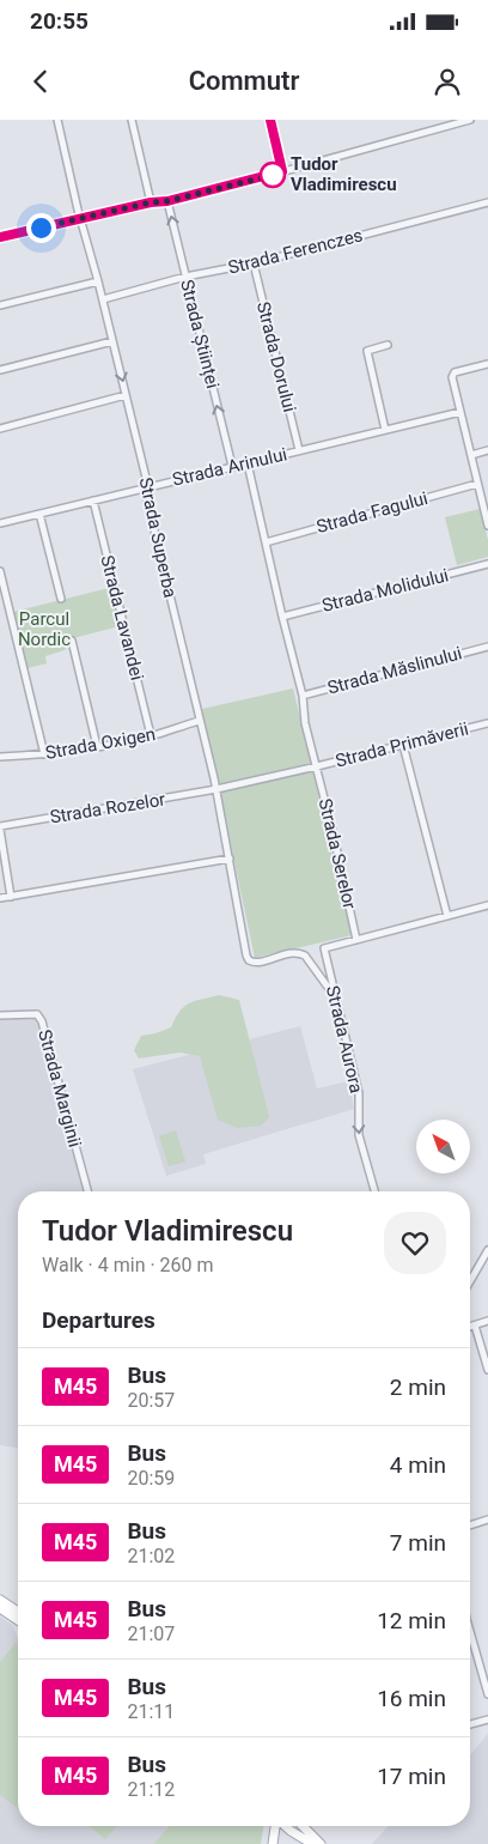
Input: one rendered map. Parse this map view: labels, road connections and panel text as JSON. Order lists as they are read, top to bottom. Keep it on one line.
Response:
{"streets":{"street":["Strada Ferenczes","Strada Științei","Strada Dorului","Strada Arinului","Strada Fagului","Strada Superba","Strada Molidului","Strada Lavandei","Strada Măslinului","Strada Oxigen","Strada Primăverii","Strada Rozelor","Strada Serelor","Strada Aurora","Strada Marginii"]},"crossings":[["Strada Ferenczes","Strada Științei"],["Strada Ferenczes","Strada Dorului"],["Strada Ferenczes","Strada Superba"],["Strada Științei","Strada Arinului"],["Strada Dorului","Strada Arinului"],["Strada Arinului","Strada Superba"],["Strada Arinului","Strada Lavandei"],["Strada Fagului","Strada Serelor"],["Strada Superba","Strada Oxigen"],["Strada Superba","Strada Primăverii"],["Strada Superba","Strada Rozelor"],["Strada Superba","Strada Aurora"],["Strada Molidului","Strada Serelor"],["Strada Lavandei","Strada Oxigen"],["Strada Măslinului","Strada Serelor"],["Strada Primăverii","Strada Rozelor"],["Strada Primăverii","Strada Serelor"],["Strada Serelor","Strada Aurora"]],"one_way":["Strada Științei","Strada Aurora"],"parks":["Parcul Nordic"],"places":["Tudor Vladimirescu"],"lines":["bus line M45"],"north":"top left","page":{"status":"20:55","header":"Commutr","heading":[["Tudor Vladimirescu","Walk · 4 min · 260 m"],"Departures"],"list":[{"mark":"M45","name":"Bus","note":"20:57","value":"2 min"},{"mark":"M45","name":"Bus","note":"20:59","value":"4 min"},{"mark":"M45","name":"Bus","note":"21:02","value":"7 min"},{"mark":"M45","name":"Bus","note":"21:07","value":"12 min"},{"mark":"M45","name":"Bus","note":"21:11","value":"16 min"},{"mark":"M45","name":"Bus","note":"21:12","value":"17 min"}]}}
